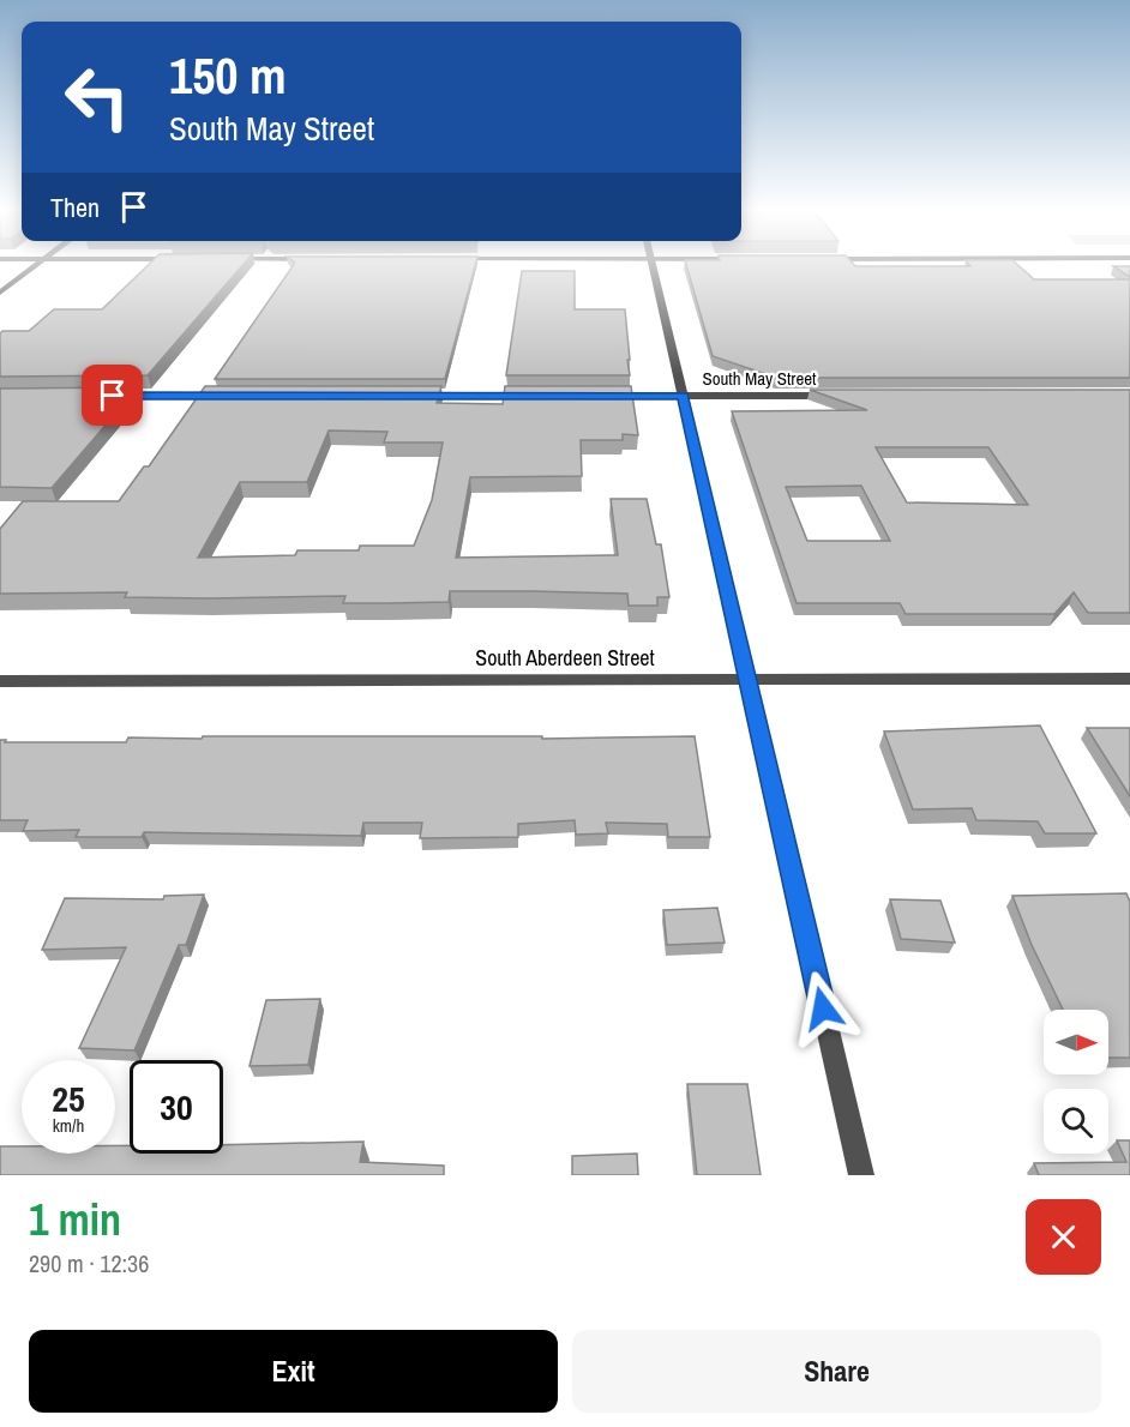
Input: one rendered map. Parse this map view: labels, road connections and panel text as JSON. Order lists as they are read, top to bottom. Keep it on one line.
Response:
{"streets":{"street":["South May Street","South Aberdeen Street"]},"north":"right","page":{"turn":["150 m","South May Street"],"then":"Then","speed":"25 km/h","limit":"30","heading":["1 min","290 m · 12:36"],"buttons":["Exit","Share"]}}
